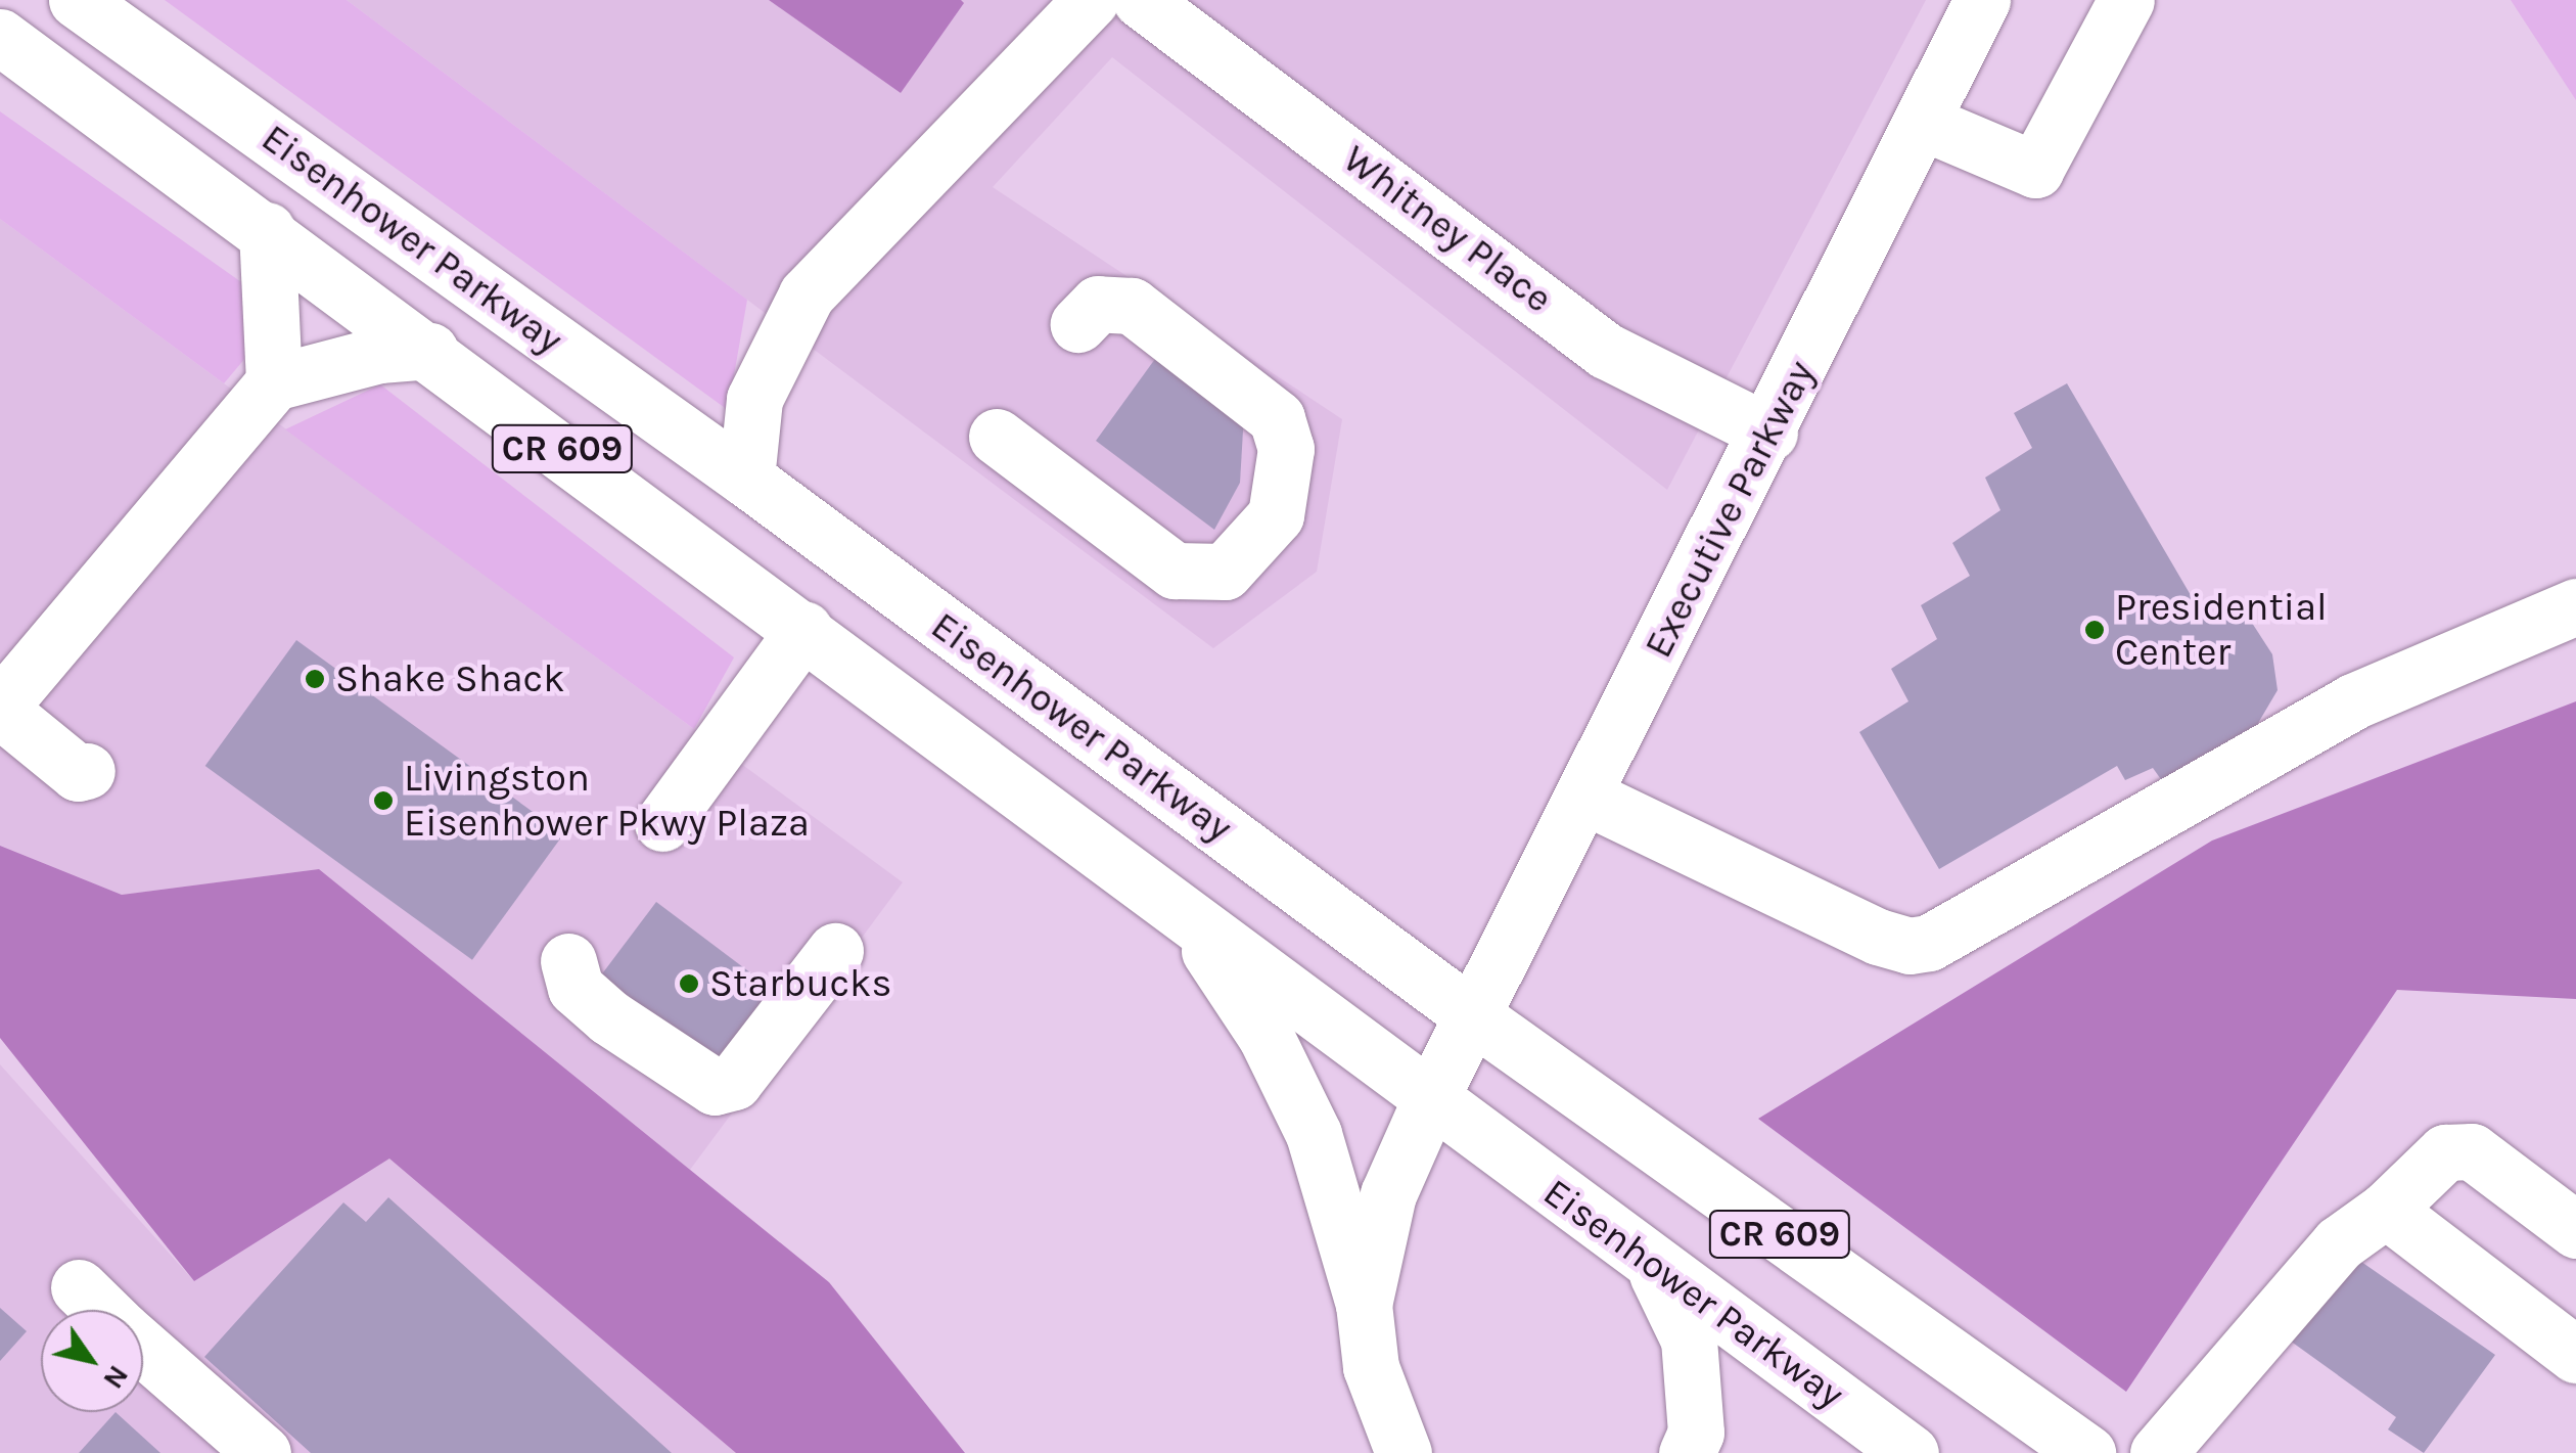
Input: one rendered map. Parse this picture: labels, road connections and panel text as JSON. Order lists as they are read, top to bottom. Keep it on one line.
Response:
{"streets":{"main road":["Whitney Place","Eisenhower Parkway","CR 609","Executive Parkway"]},"crossings":[["Whitney Place","Executive Parkway"],["Eisenhower Parkway","Executive Parkway"]],"places":["Presidential Center","Shake Shack","Livingston Eisenhower Pkwy Plaza","Starbucks"],"north":"bottom right"}
